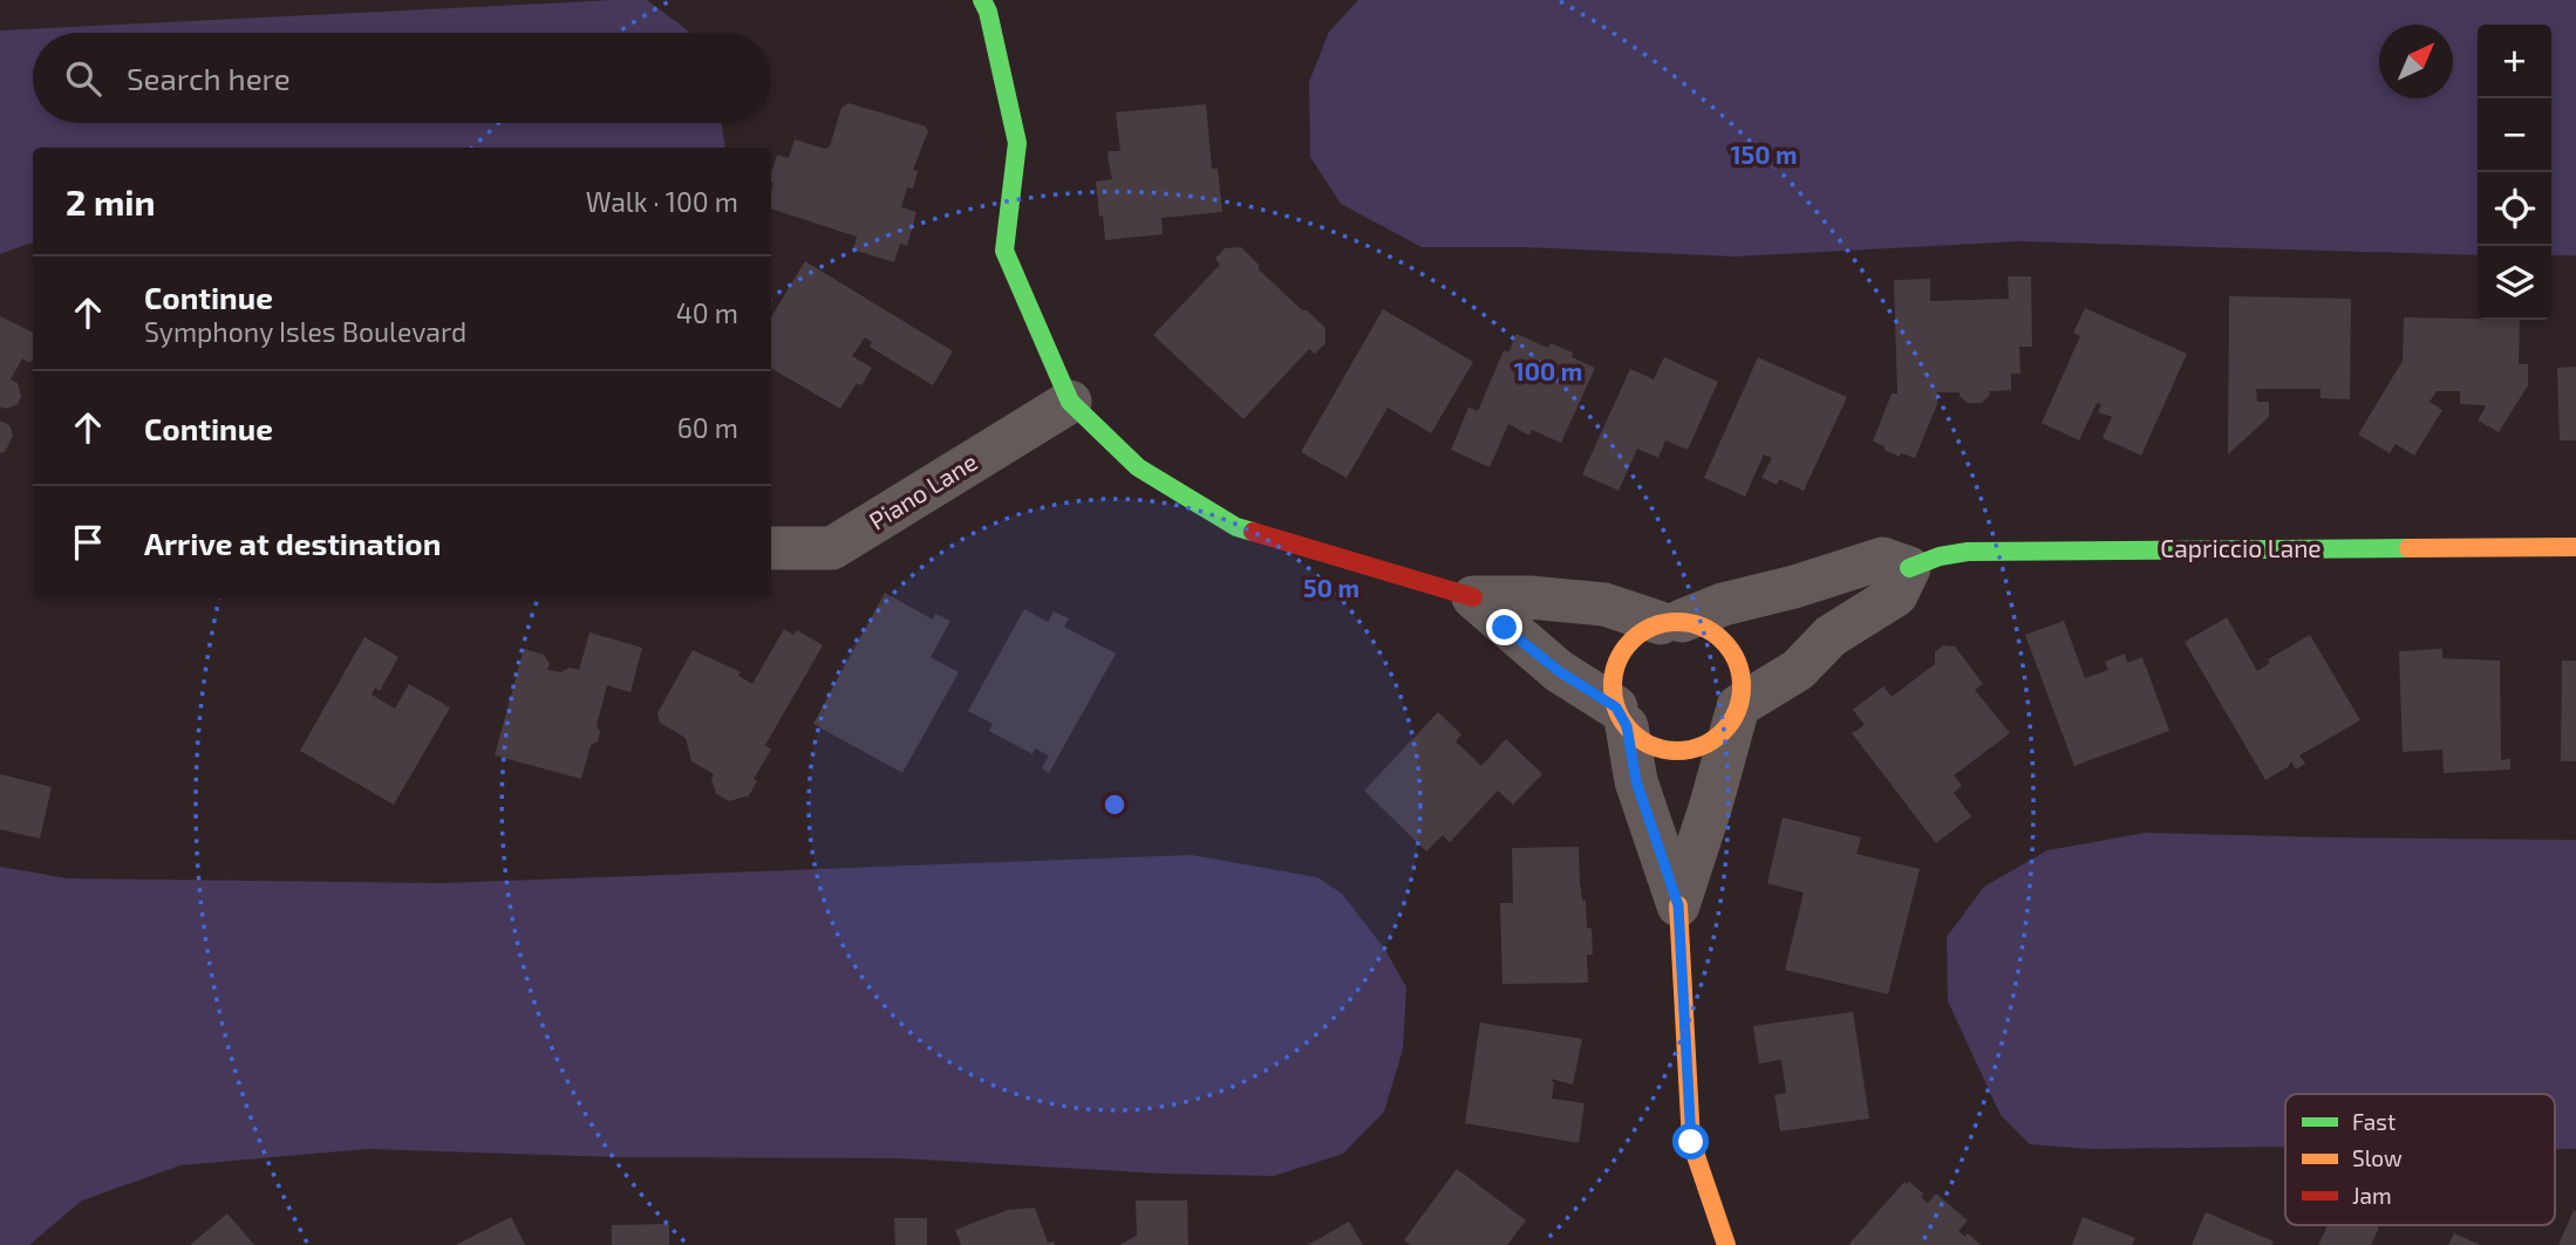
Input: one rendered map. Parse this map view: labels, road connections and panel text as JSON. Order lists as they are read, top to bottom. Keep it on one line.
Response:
{"streets":{"street":["Piano Lane","Capriccio Lane"]},"legend":["Fast","Slow","Jam"],"north":"top right","page":{"map_buttons":["+","−"],"search":"Search here","heading":["2 min","Walk · 100 m"],"list":[["Continue","Symphony Isles Boulevard","40 m"],["Continue","60 m"],"Arrive at destination"]},"rings":["150 m","100 m","50 m"]}
